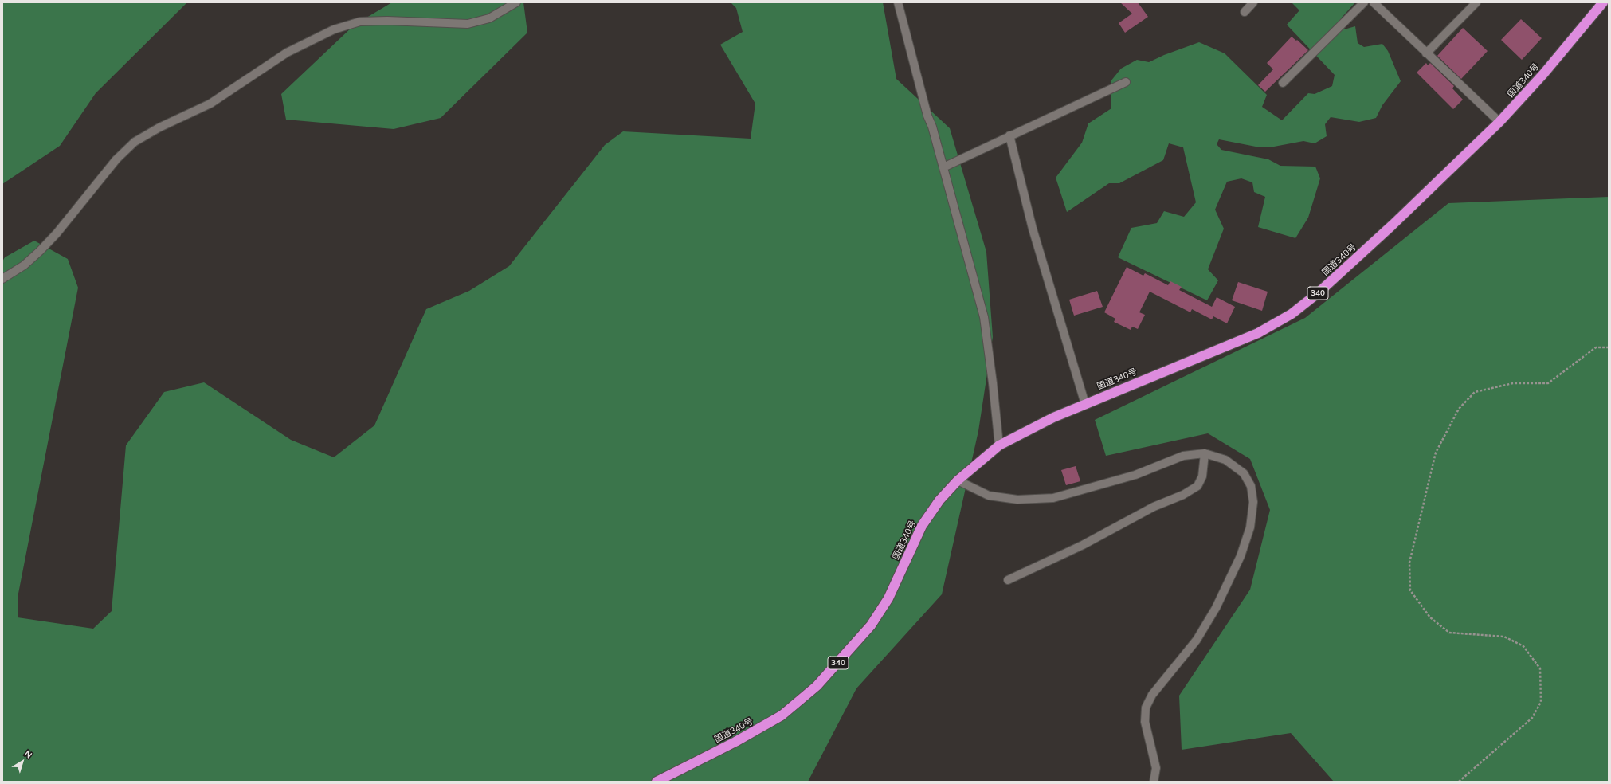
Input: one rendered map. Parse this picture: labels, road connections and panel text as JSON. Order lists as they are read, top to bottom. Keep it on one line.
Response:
{"streets":{"highway":["国道340号","340"]},"north":"top right"}
